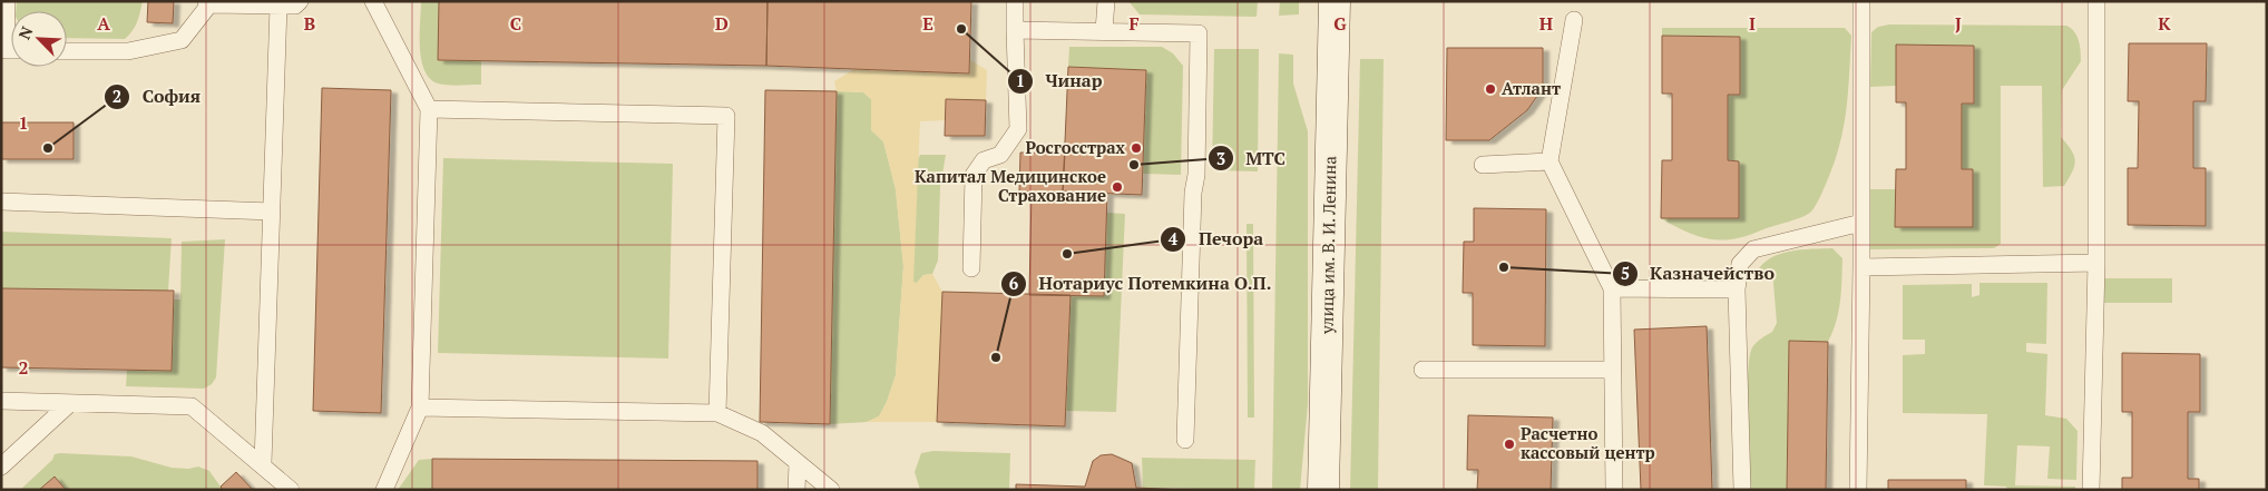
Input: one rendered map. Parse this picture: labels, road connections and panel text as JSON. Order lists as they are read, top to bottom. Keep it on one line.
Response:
{"streets":{"main road":["улица им. В. И. Ленина"]},"places":["Чинар","Атлант","София","Росгосстрах","МТС","Капитал Медицинское Страхование","Печора","Казначейство","Нотариус Потемкина О.П.","Расчетно кассовый центр"],"north":"top left","grid":{"columns":["A","B","C","D","E","F","G","H","I","J","K"],"rows":["1","2"]}}
